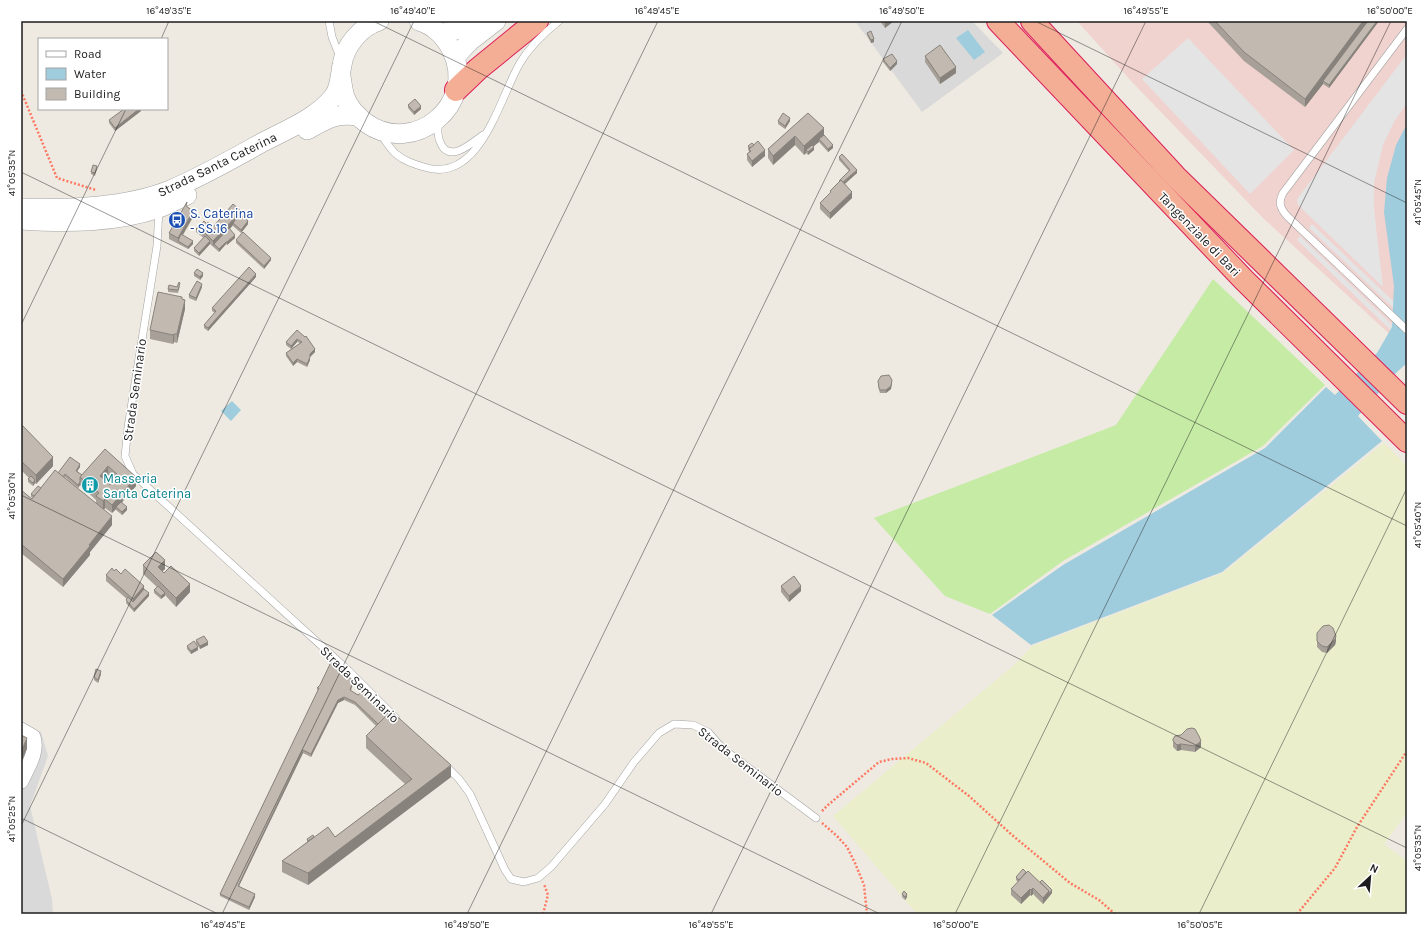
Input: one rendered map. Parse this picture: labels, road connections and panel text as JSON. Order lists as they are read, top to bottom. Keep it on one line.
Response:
{"streets":{"highway":["Tangenziale di Bari"],"street":["Strada Santa Caterina"],"lane":["Strada Seminario"]},"crossings":[["Strada Santa Caterina","Strada Seminario"]],"places":{"bus stop":["S. Caterina - SS.16"],"building":["Masseria Santa Caterina"]},"legend":["Road","Water","Building"],"north":"top right","coordinates":["16°49'35\"E","16°49'40\"E","16°49'45\"E","16°49'50\"E","16°49'55\"E","16°50'00\"E","41°05'35\"N","41°05'45\"N","41°05'30\"N","41°05'40\"N","41°05'25\"N","16°50'05\"E"]}
